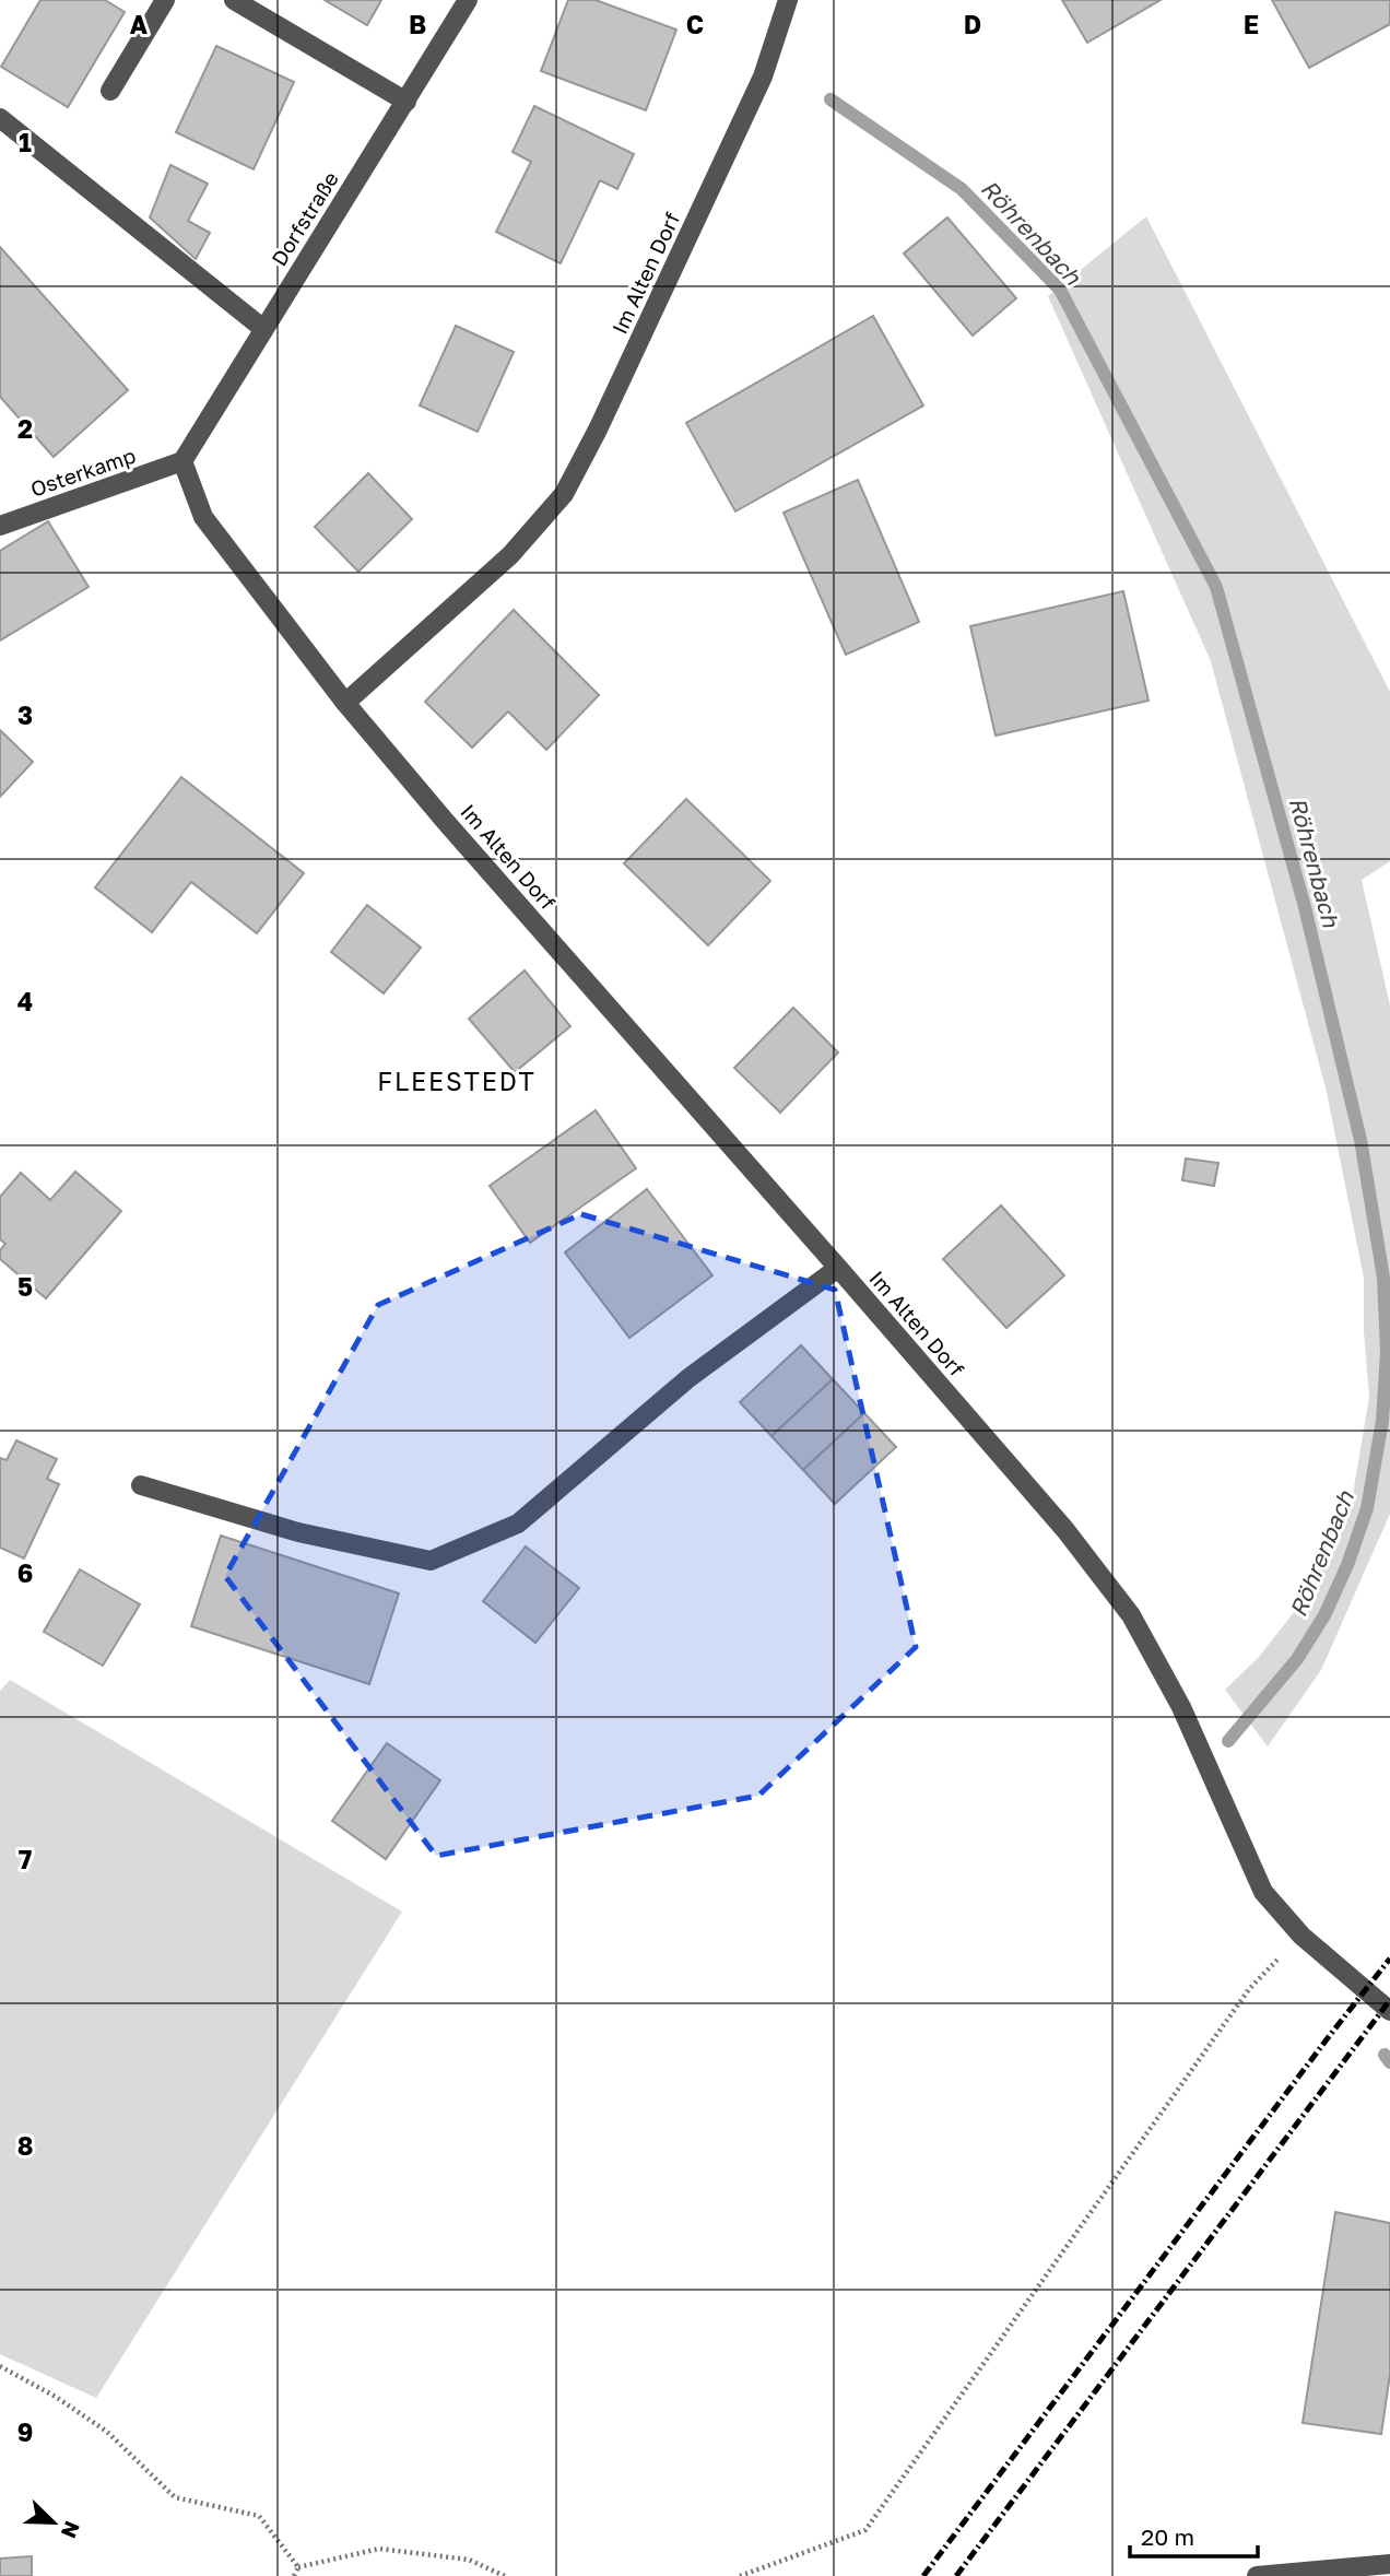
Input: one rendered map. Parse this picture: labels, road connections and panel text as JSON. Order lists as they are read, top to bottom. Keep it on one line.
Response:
{"streets":{"street":["Dorfstraße","Im Alten Dorf","Osterkamp"]},"crossings":[["Dorfstraße","Im Alten Dorf"],["Dorfstraße","Osterkamp"],["Im Alten Dorf","Osterkamp"]],"districts":["FLEESTEDT"],"water":["Röhrenbach"],"scale_bar":"20 m","north":"bottom right","grid":{"columns":["A","B","C","D","E"],"rows":["1","2","3","4","5","6","7","8","9"]}}
